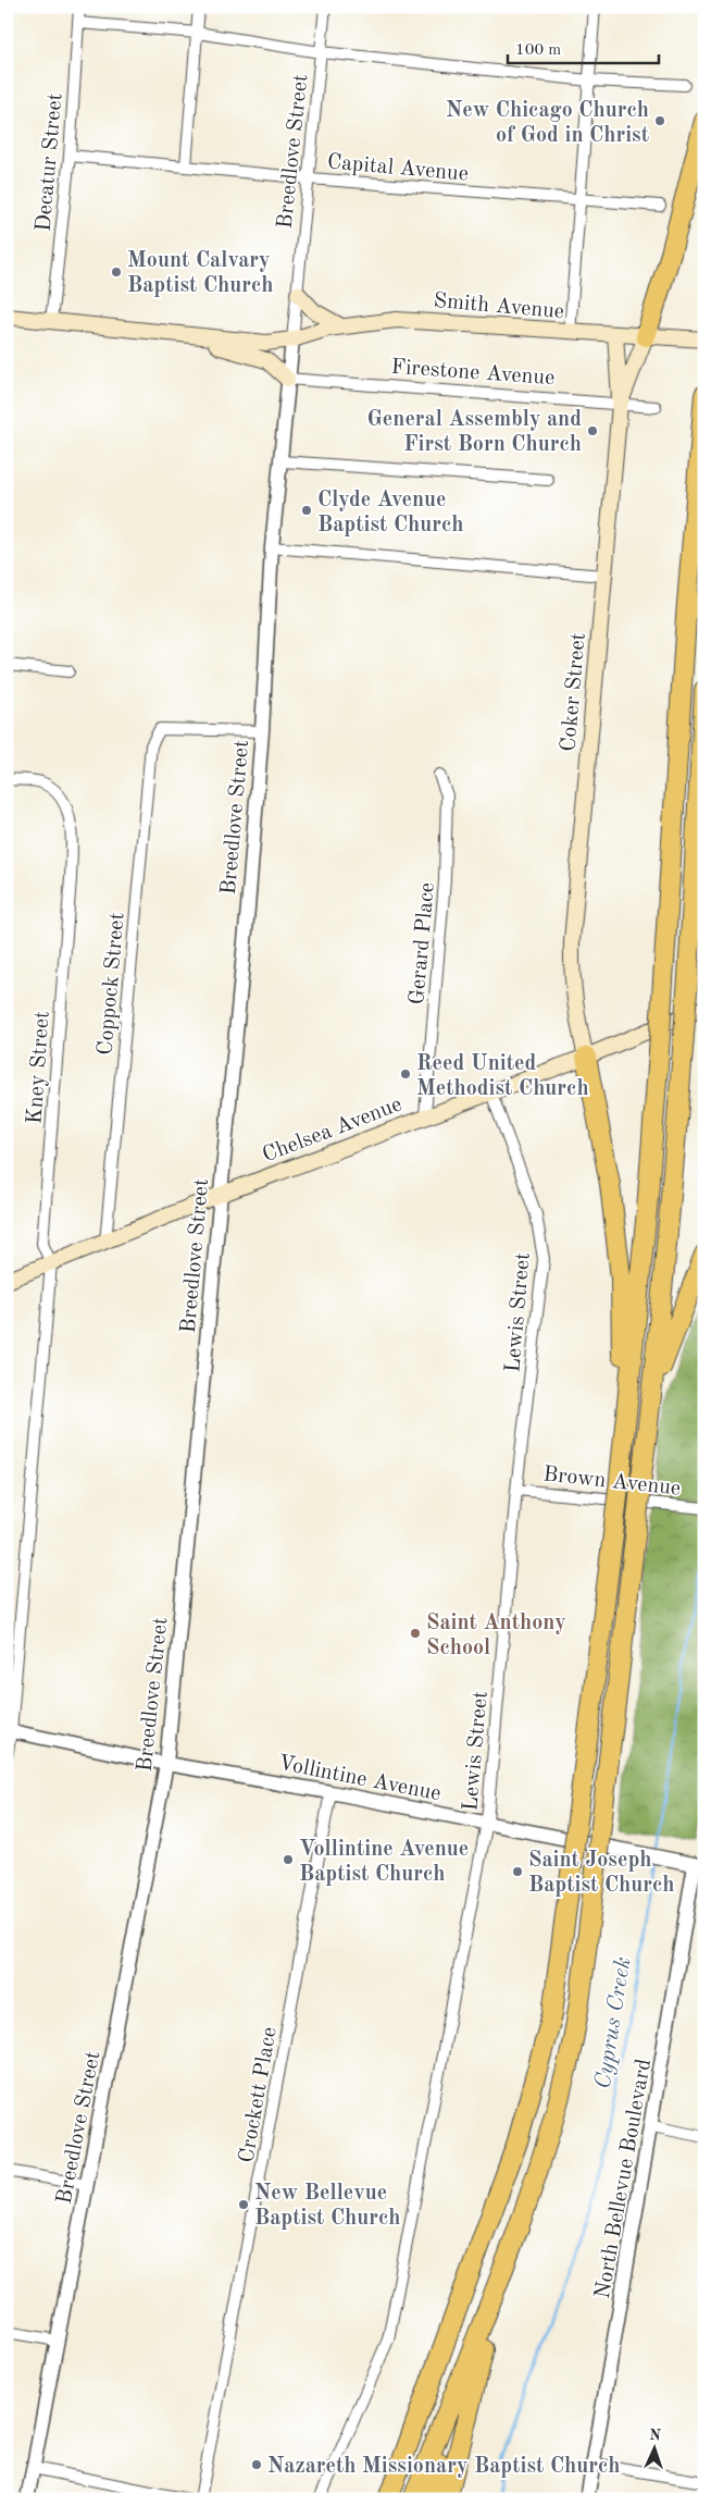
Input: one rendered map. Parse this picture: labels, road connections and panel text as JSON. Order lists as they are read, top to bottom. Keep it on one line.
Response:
{"streets":{"main road":["Smith Avenue","Coker Street","Chelsea Avenue"],"street":["Breedlove Street","Decatur Street","Capital Avenue","Firestone Avenue","Gerard Place","Coppock Street","Kney Street","Lewis Street","Brown Avenue","Vollintine Avenue","Crockett Place","North Bellevue Boulevard"]},"crossings":[["Breedlove Street","Capital Avenue"],["Breedlove Street","Smith Avenue"],["Breedlove Street","Firestone Avenue"],["Breedlove Street","Coppock Street"],["Breedlove Street","Chelsea Avenue"],["Breedlove Street","Vollintine Avenue"],["Decatur Street","Capital Avenue"],["Smith Avenue","Coker Street"],["Firestone Avenue","Coker Street"],["Coker Street","Chelsea Avenue"],["Gerard Place","Chelsea Avenue"],["Coppock Street","Chelsea Avenue"],["Kney Street","Chelsea Avenue"],["Kney Street","Vollintine Avenue"],["Chelsea Avenue","Lewis Street"],["Lewis Street","Brown Avenue"],["Lewis Street","Vollintine Avenue"],["Vollintine Avenue","Crockett Place"],["Vollintine Avenue","North Bellevue Boulevard"]],"water":["Cyprus Creek"],"places":["New Chicago Church of God in Christ","Mount Calvary Baptist Church","General Assembly and First Born Church","Clyde Avenue Baptist Church","Reed United Methodist Church","Saint Anthony School","Vollintine Avenue Baptist Church","Saint Joseph Baptist Church","New Bellevue Baptist Church","Nazareth Missionary Baptist Church"],"scale_bar":"100 m","north":"top"}
